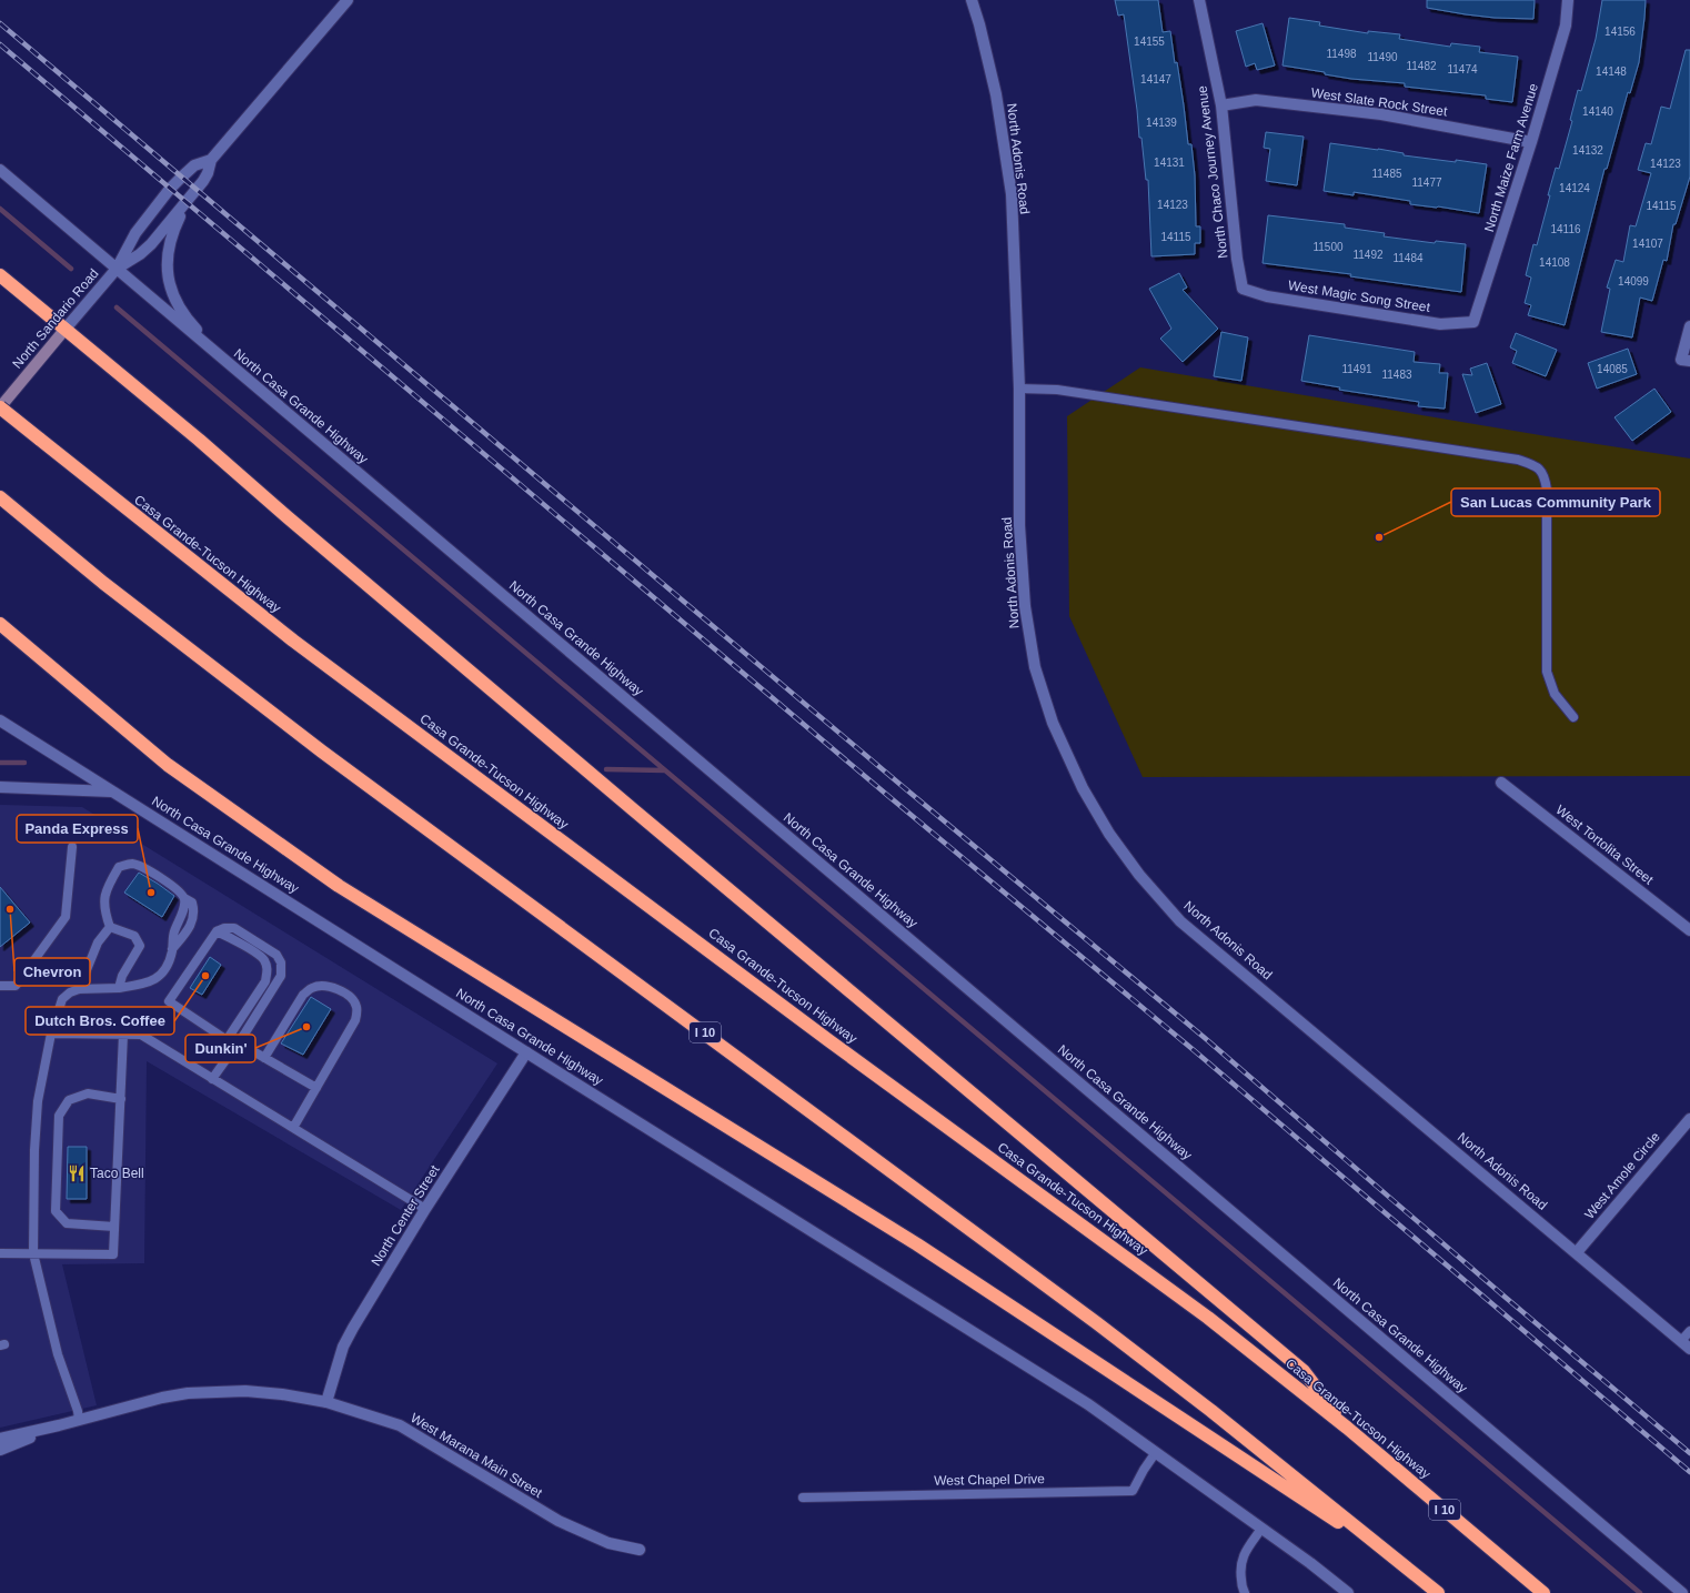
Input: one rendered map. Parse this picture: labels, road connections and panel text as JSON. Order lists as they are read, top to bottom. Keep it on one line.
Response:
{"streets":{"highway":["Casa Grande-Tucson Highway","I 10"],"main road":["North Sandario Road"],"street":["West Slate Rock Street","North Maize Farm Avenue","North Adonis Road","North Chaco Journey Avenue","West Magic Song Street","North Casa Grande Highway","West Tortolita Street","West Amole Circle","North Center Street","West Marana Main Street"],"lane":["West Chapel Drive"]},"crossings":[["West Slate Rock Street","North Maize Farm Avenue"],["West Slate Rock Street","North Chaco Journey Avenue"],["North Maize Farm Avenue","West Magic Song Street"],["North Adonis Road","West Amole Circle"],["North Chaco Journey Avenue","West Magic Song Street"],["North Sandario Road","North Casa Grande Highway"],["North Sandario Road","Casa Grande-Tucson Highway"],["North Casa Grande Highway","North Center Street"],["North Casa Grande Highway","West Chapel Drive"],["North Center Street","West Marana Main Street"]],"places":{"other":["San Lucas Community Park","Panda Express","Chevron","Dutch Bros. Coffee","Dunkin'"],"restaurant":["Taco Bell"]},"house_numbers":["14156","14155","11498","11490","11482","11474","14148","14147","14140","14139","14132","14131","14123","11485","11477","14124","14123","14115","14116","14115","14107","11500","11492","11484","14108","14099","11491","14085","11483"]}
